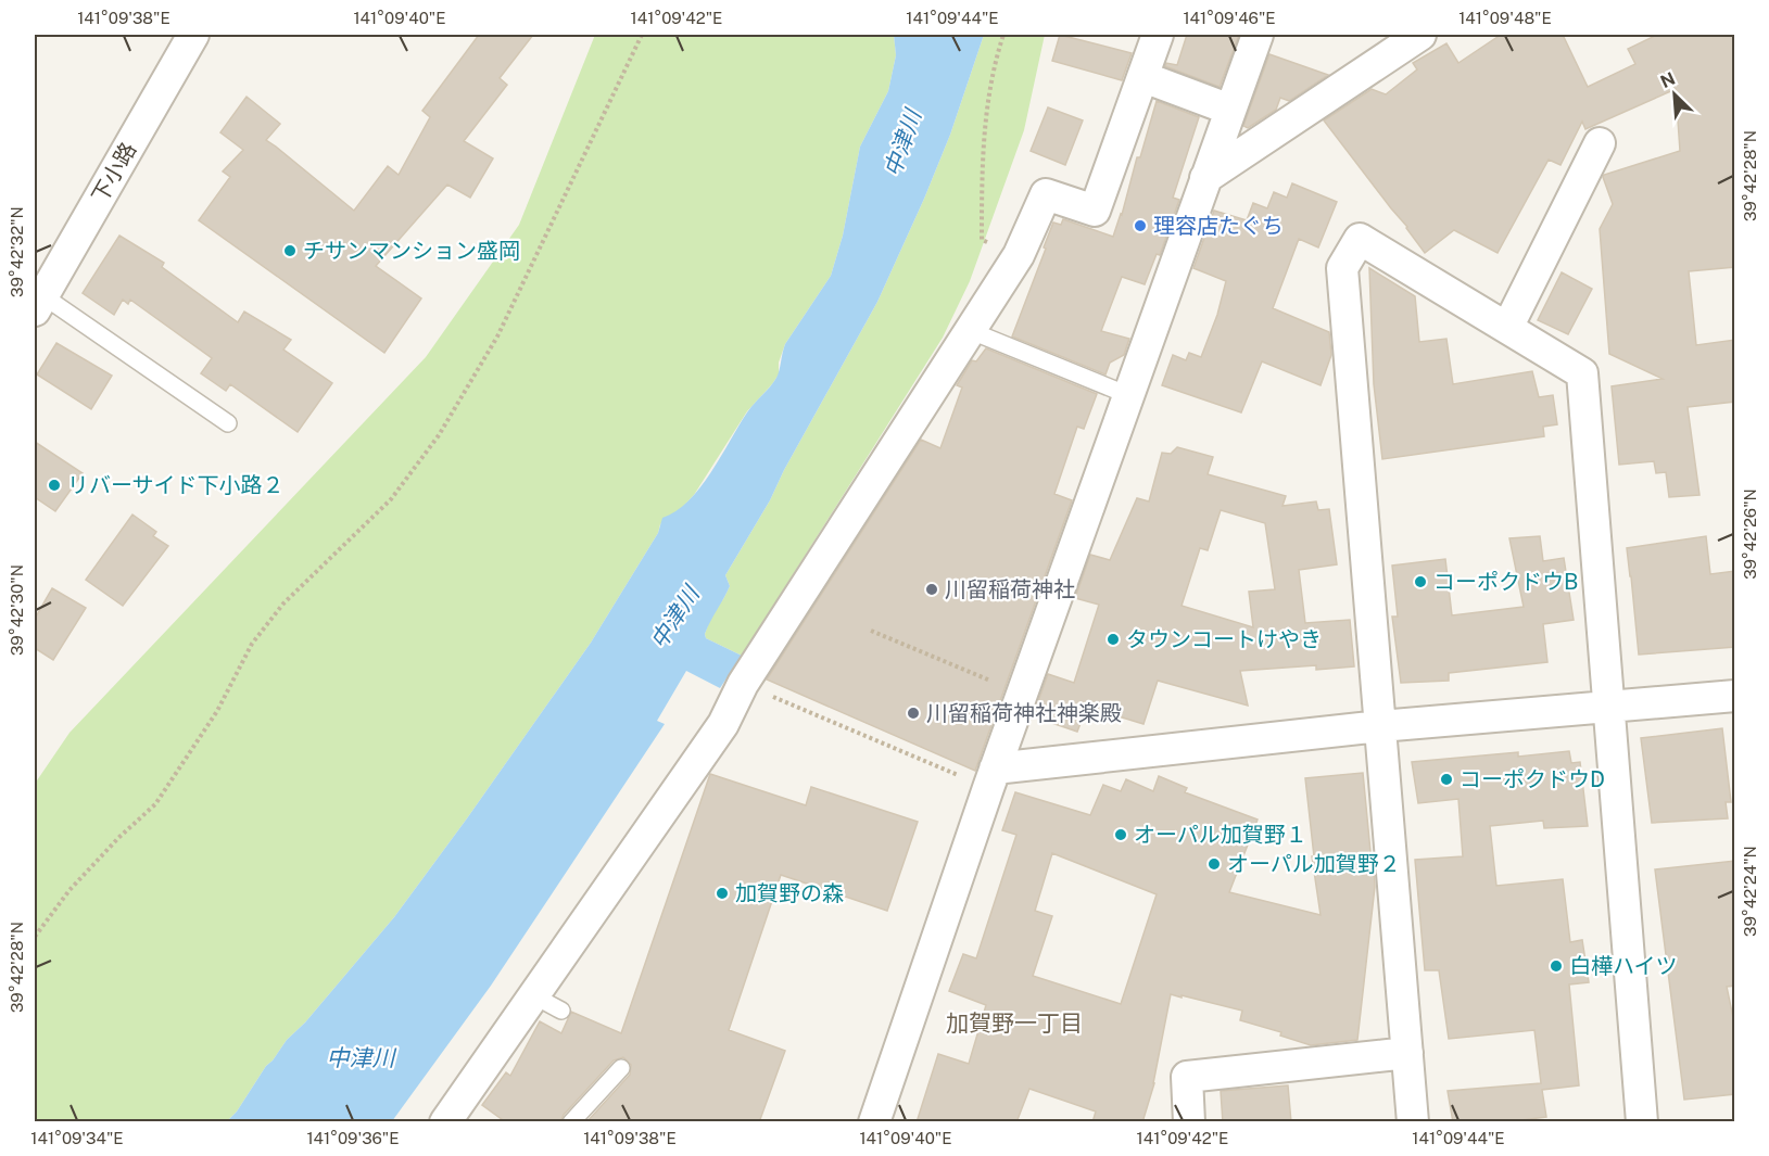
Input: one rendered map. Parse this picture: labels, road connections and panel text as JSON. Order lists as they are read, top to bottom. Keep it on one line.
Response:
{"streets":{"street":["下小路"]},"districts":["加賀野一丁目"],"water":["中津川"],"places":["理容店たぐち","チサンマンション盛岡","リバーサイド下小路２","コーポクドウB","川留稲荷神社","タウンコートけやき","川留稲荷神社神楽殿","コーポクドウD","オーパル加賀野１","オーパル加賀野２","加賀野の森","白樺ハイツ"],"north":"top left","coordinates":["141°09'38\"E","141°09'40\"E","141°09'42\"E","141°09'44\"E","141°09'46\"E","141°09'48\"E","39°42'28\"N","39°42'32\"N","39°42'26\"N","39°42'30\"N","39°42'24\"N","141°09'34\"E","141°09'36\"E"]}
